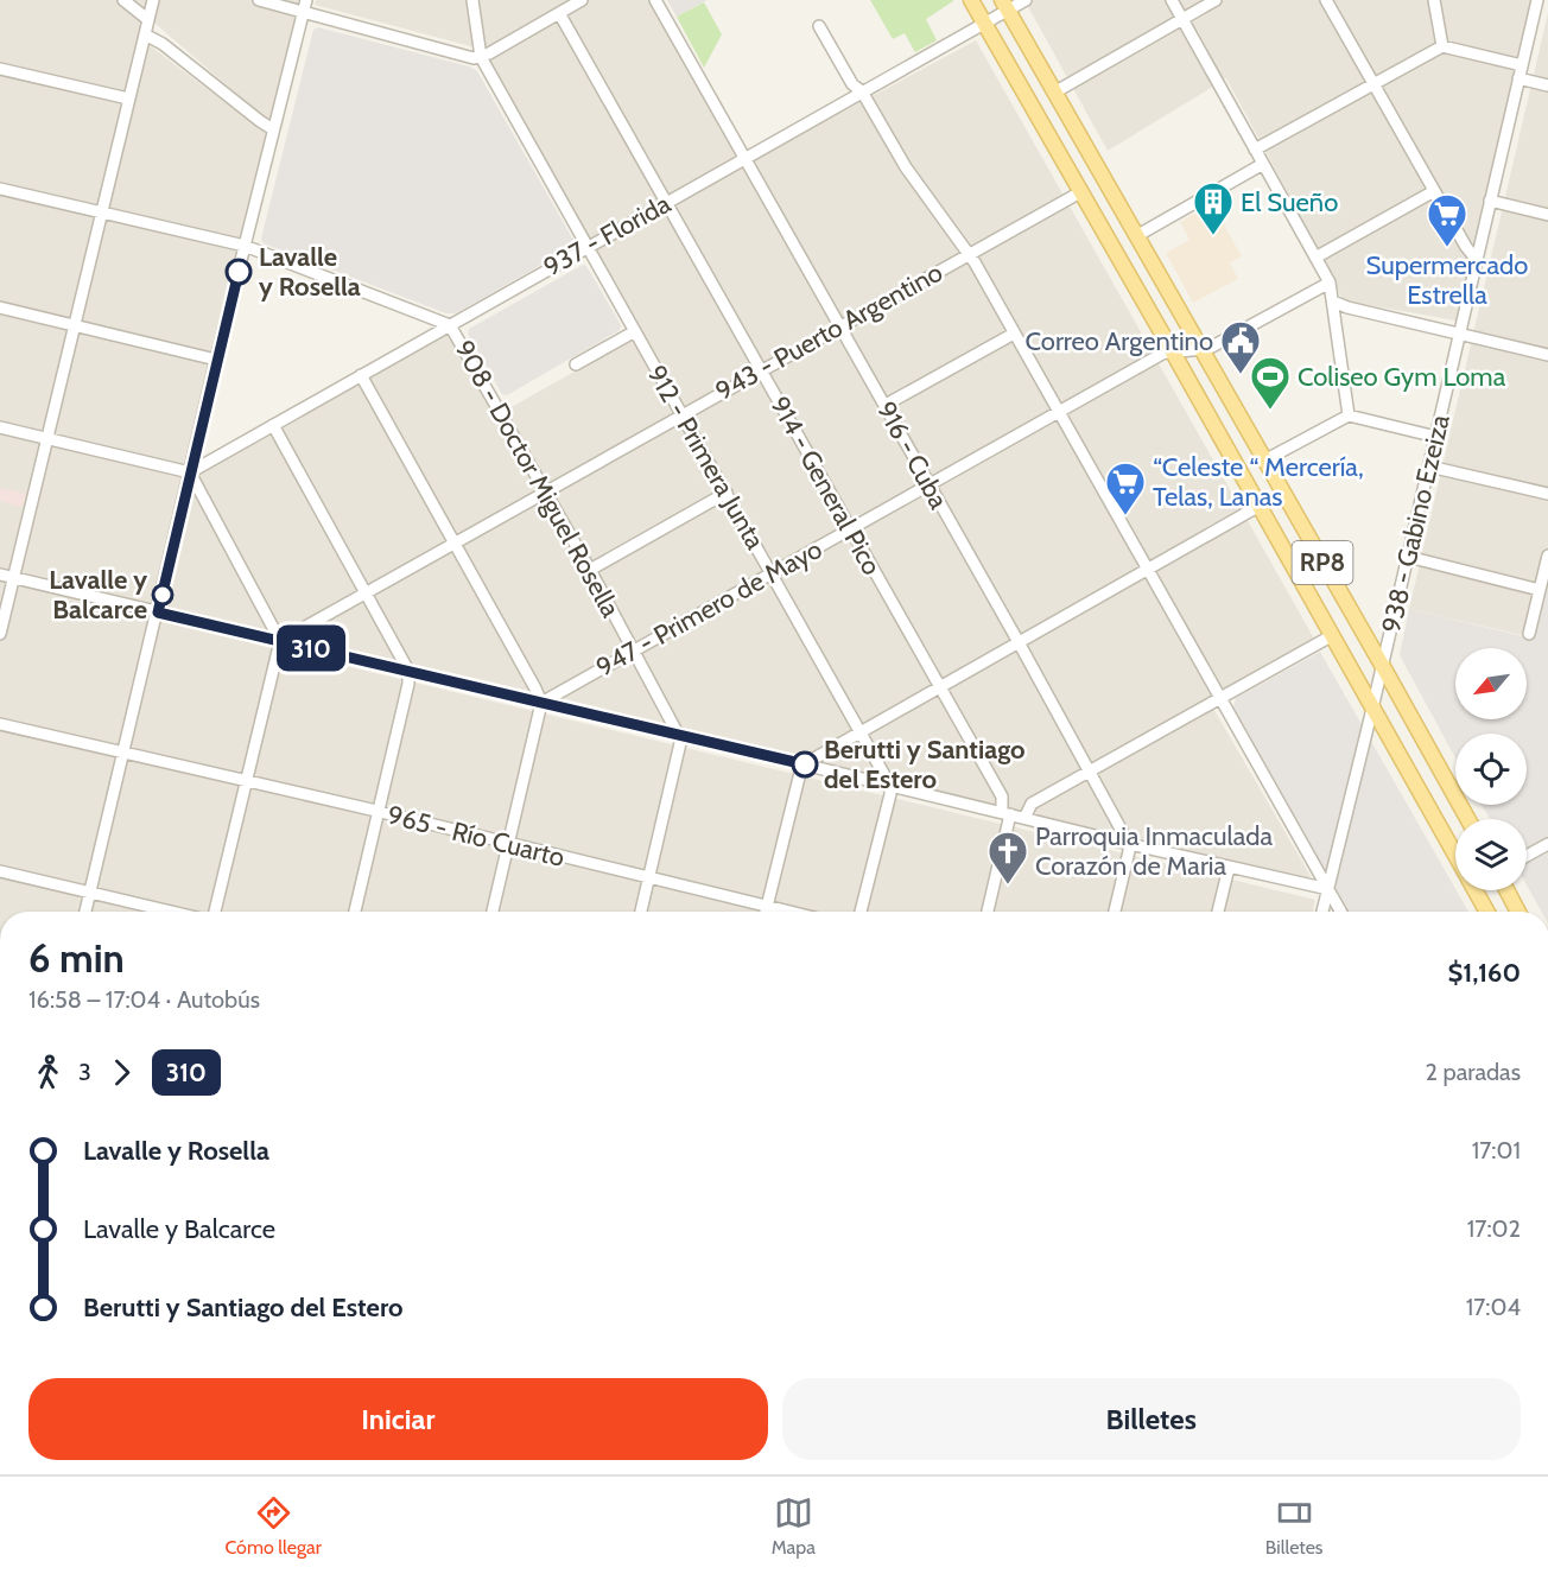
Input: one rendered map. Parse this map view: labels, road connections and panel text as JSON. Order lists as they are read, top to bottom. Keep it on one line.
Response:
{"streets":{"main road":["RP8"],"street":["937 - Florida","943 - Puerto Argentino","916 - Cuba","912 - Primera Junta","908 - Doctor Miguel Rosella","914 - General Pico","938 - Gabino Ezeiza","947 - Primero de Mayo","965 - Río Cuarto"]},"crossings":[["937 - Florida","916 - Cuba"],["937 - Florida","912 - Primera Junta"],["937 - Florida","908 - Doctor Miguel Rosella"],["937 - Florida","914 - General Pico"],["937 - Florida","RP8"],["943 - Puerto Argentino","916 - Cuba"],["943 - Puerto Argentino","912 - Primera Junta"],["943 - Puerto Argentino","908 - Doctor Miguel Rosella"],["943 - Puerto Argentino","914 - General Pico"],["943 - Puerto Argentino","RP8"],["916 - Cuba","947 - Primero de Mayo"],["912 - Primera Junta","947 - Primero de Mayo"],["908 - Doctor Miguel Rosella","947 - Primero de Mayo"],["914 - General Pico","947 - Primero de Mayo"],["938 - Gabino Ezeiza","RP8"],["RP8","947 - Primero de Mayo"]],"places":{"building":["El Sueño"],"supermarket":["Supermercado Estrella","“Celeste “ Mercería, Telas, Lanas"],"other":["Lavalle y Rosella","Lavalle y Balcarce","Berutti y Santiago del Estero"],"public building":["Correo Argentino"],"sports":["Coliseo Gym Loma"],"church":["Parroquia Inmaculada Corazón de Maria"]},"lines":["bus line 310"],"north":"bottom left","page":{"on_map":"310","heading":["6 min","16:58 – 17:04 · Autobús","$1,160"],"legs":["3","310","2 paradas"],"list":[{"name":"Lavalle y Rosella","value":"17:01"},{"name":"Lavalle y Balcarce","value":"17:02"},{"name":"Berutti y Santiago del Estero","value":"17:04"}],"buttons":["Iniciar","Billetes"],"tabs":["Cómo llegar","Mapa","Billetes"]}}
